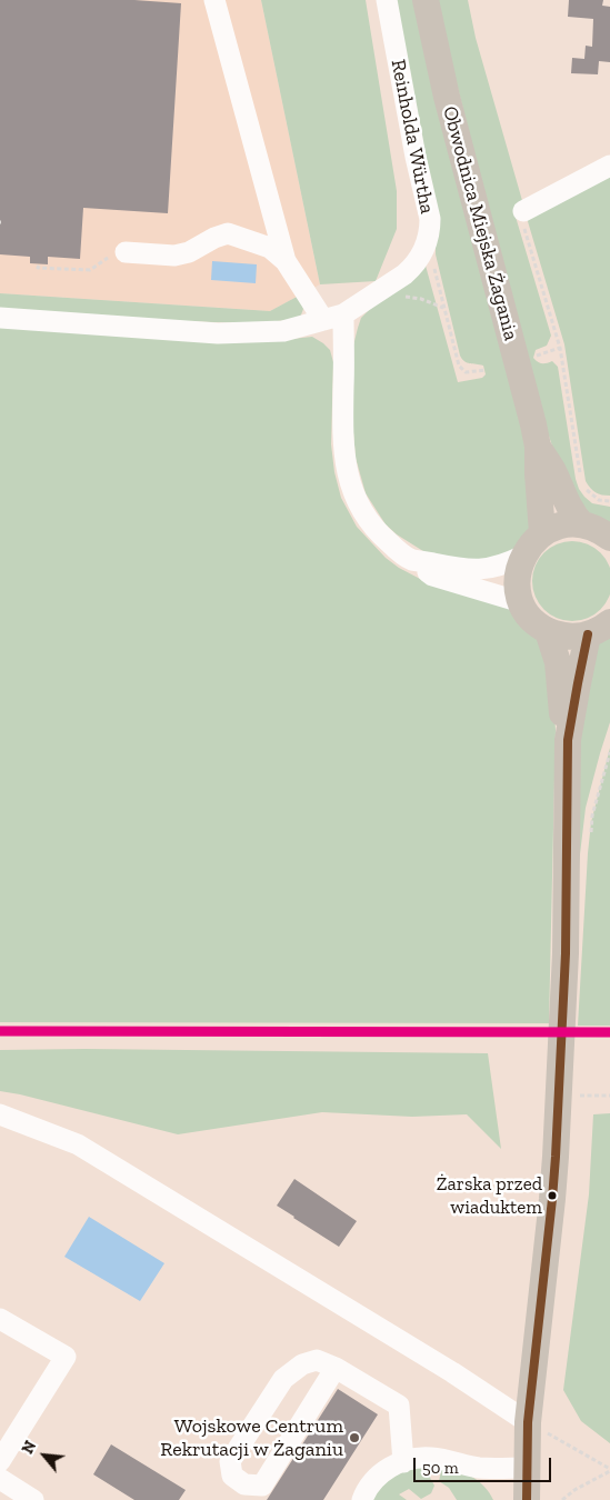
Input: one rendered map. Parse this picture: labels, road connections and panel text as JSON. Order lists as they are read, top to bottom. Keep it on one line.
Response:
{"streets":{"main road":["Obwodnica Miejska Żagania"],"street":["Reinholda Würtha"]},"places":["Żarska przed wiaduktem","Wojskowe Centrum Rekrutacji w Żaganiu"],"scale_bar":"50 m","north":"top left"}
